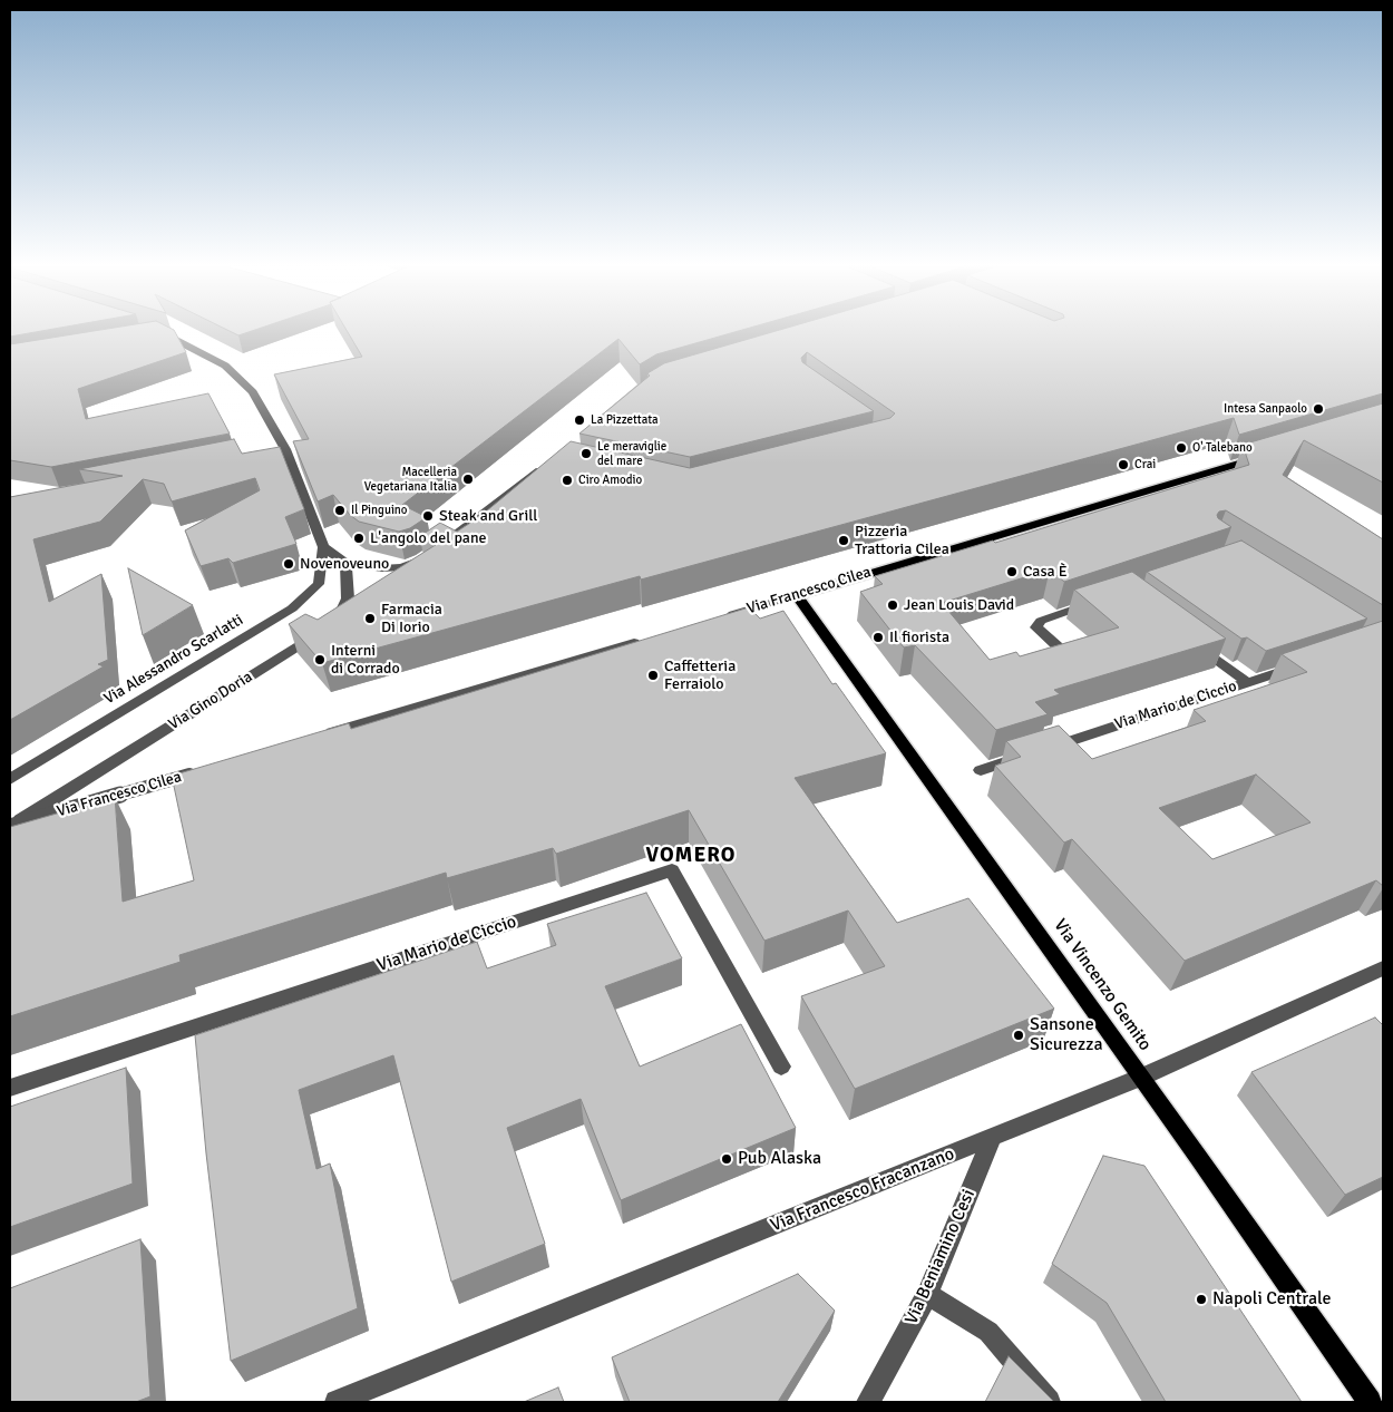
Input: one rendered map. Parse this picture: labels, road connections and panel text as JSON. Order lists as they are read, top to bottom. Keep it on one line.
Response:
{"streets":{"main road":["Via Francesco Cilea","Via Vincenzo Gemito"],"street":["Via Alessandro Scarlatti","Via Gino Doria","Via Mario de Ciccio","Via Francesco Fracanzano","Via Beniamino Cesi"]},"crossings":[["Via Francesco Cilea","Via Gino Doria"],["Via Francesco Cilea","Via Vincenzo Gemito"],["Via Vincenzo Gemito","Via Francesco Fracanzano"],["Via Francesco Fracanzano","Via Beniamino Cesi"]],"districts":["VOMERO"],"places":["Intesa Sanpaolo","La Pizzettata","O' Talebano","Le meraviglie del mare","Crai","Macelleria Vegetariana Italia","Ciro Amodio","Il Pinguino","Steak and Grill","L'angolo del pane","Pizzeria Trattoria Cilea","Novenoveuno","Casa È","Jean Louis David","Farmacia Di Iorio","Il fiorista","Interni di Corrado","Caffetteria Ferraiolo","Sansone Sicurezza","Pub Alaska","Napoli Centrale"]}
